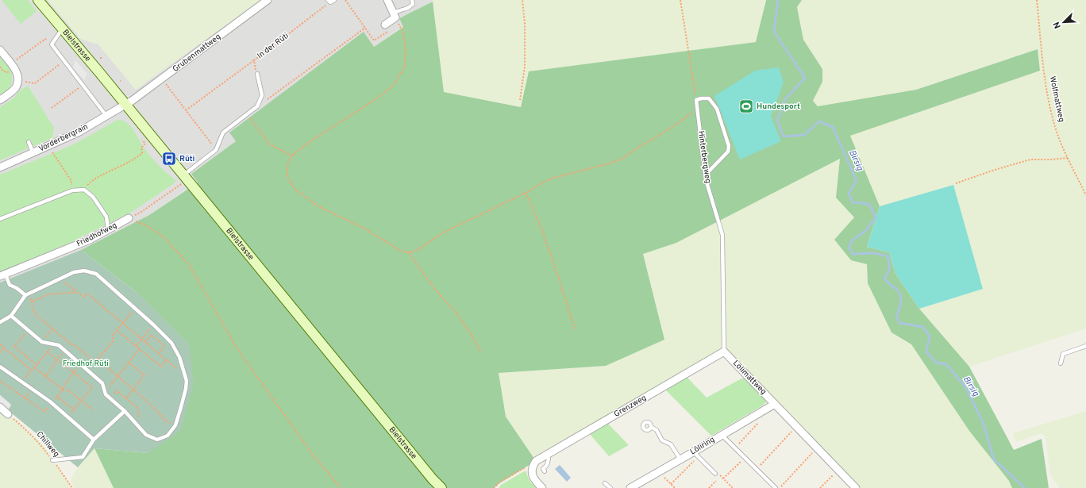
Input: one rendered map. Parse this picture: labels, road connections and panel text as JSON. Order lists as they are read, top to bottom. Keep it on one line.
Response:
{"streets":{"main road":["Bielstrasse"],"street":["Grubenmattweg","Vorderbergrain","Friedhofweg","Lölimattweg","Grenzweg","Löliring"],"lane":["Hinterbergweg"],"path":["In der Rüti","Wolfmattweg","Chillweg"]},"crossings":[["Bielstrasse","Grubenmattweg"],["Bielstrasse","Vorderbergrain"],["Grubenmattweg","Vorderbergrain"],["Hinterbergweg","Lölimattweg"],["Hinterbergweg","Grenzweg"],["Lölimattweg","Grenzweg"],["Lölimattweg","Löliring"]],"water":["Birsig"],"parks":["Friedhof Rüti"],"places":{"sports":["Hundesport"],"bus stop":["Rüti"]},"north":"bottom left"}
